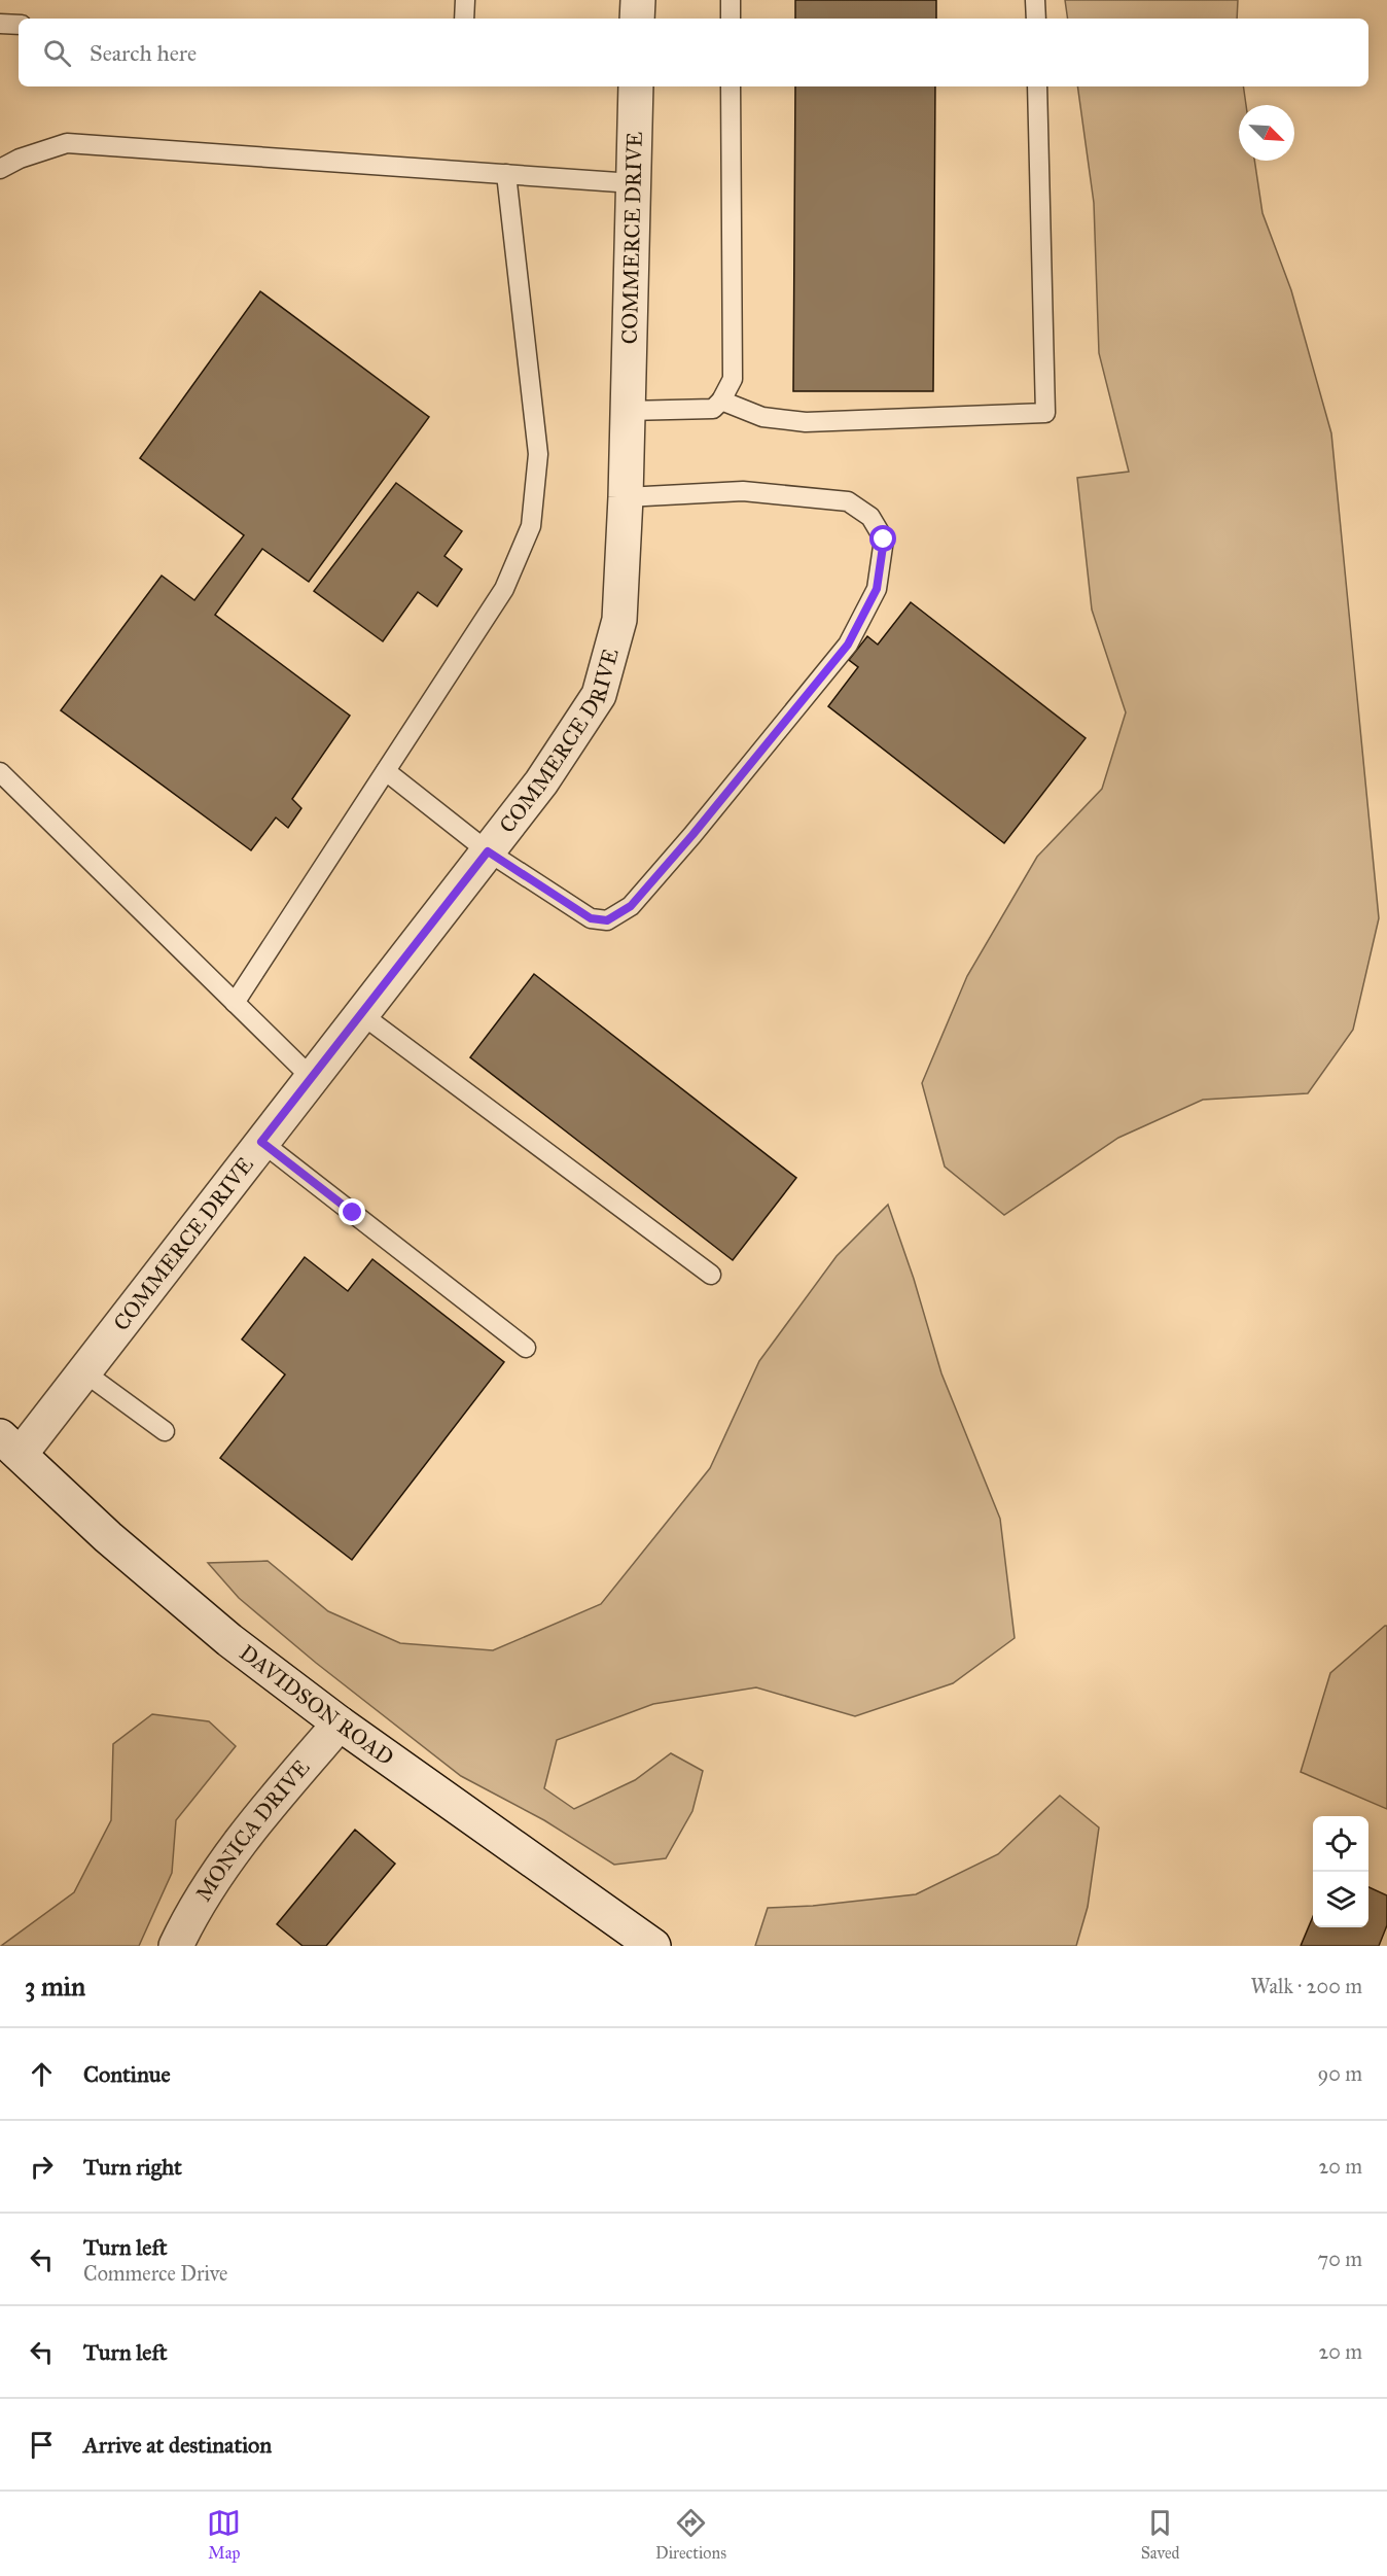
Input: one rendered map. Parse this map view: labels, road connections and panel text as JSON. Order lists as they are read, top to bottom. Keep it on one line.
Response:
{"streets":{"street":["COMMERCE DRIVE","DAVIDSON ROAD","MONICA DRIVE"]},"crossings":[["COMMERCE DRIVE","DAVIDSON ROAD"],["DAVIDSON ROAD","MONICA DRIVE"]],"north":"bottom right","page":{"search":"Search here","heading":["3 min","Walk · 200 m"],"list":[["Continue","90 m"],["Turn right","20 m"],["Turn left","Commerce Drive","70 m"],["Turn left","20 m"],"Arrive at destination"],"nav":["Map","Directions","Saved"]}}
